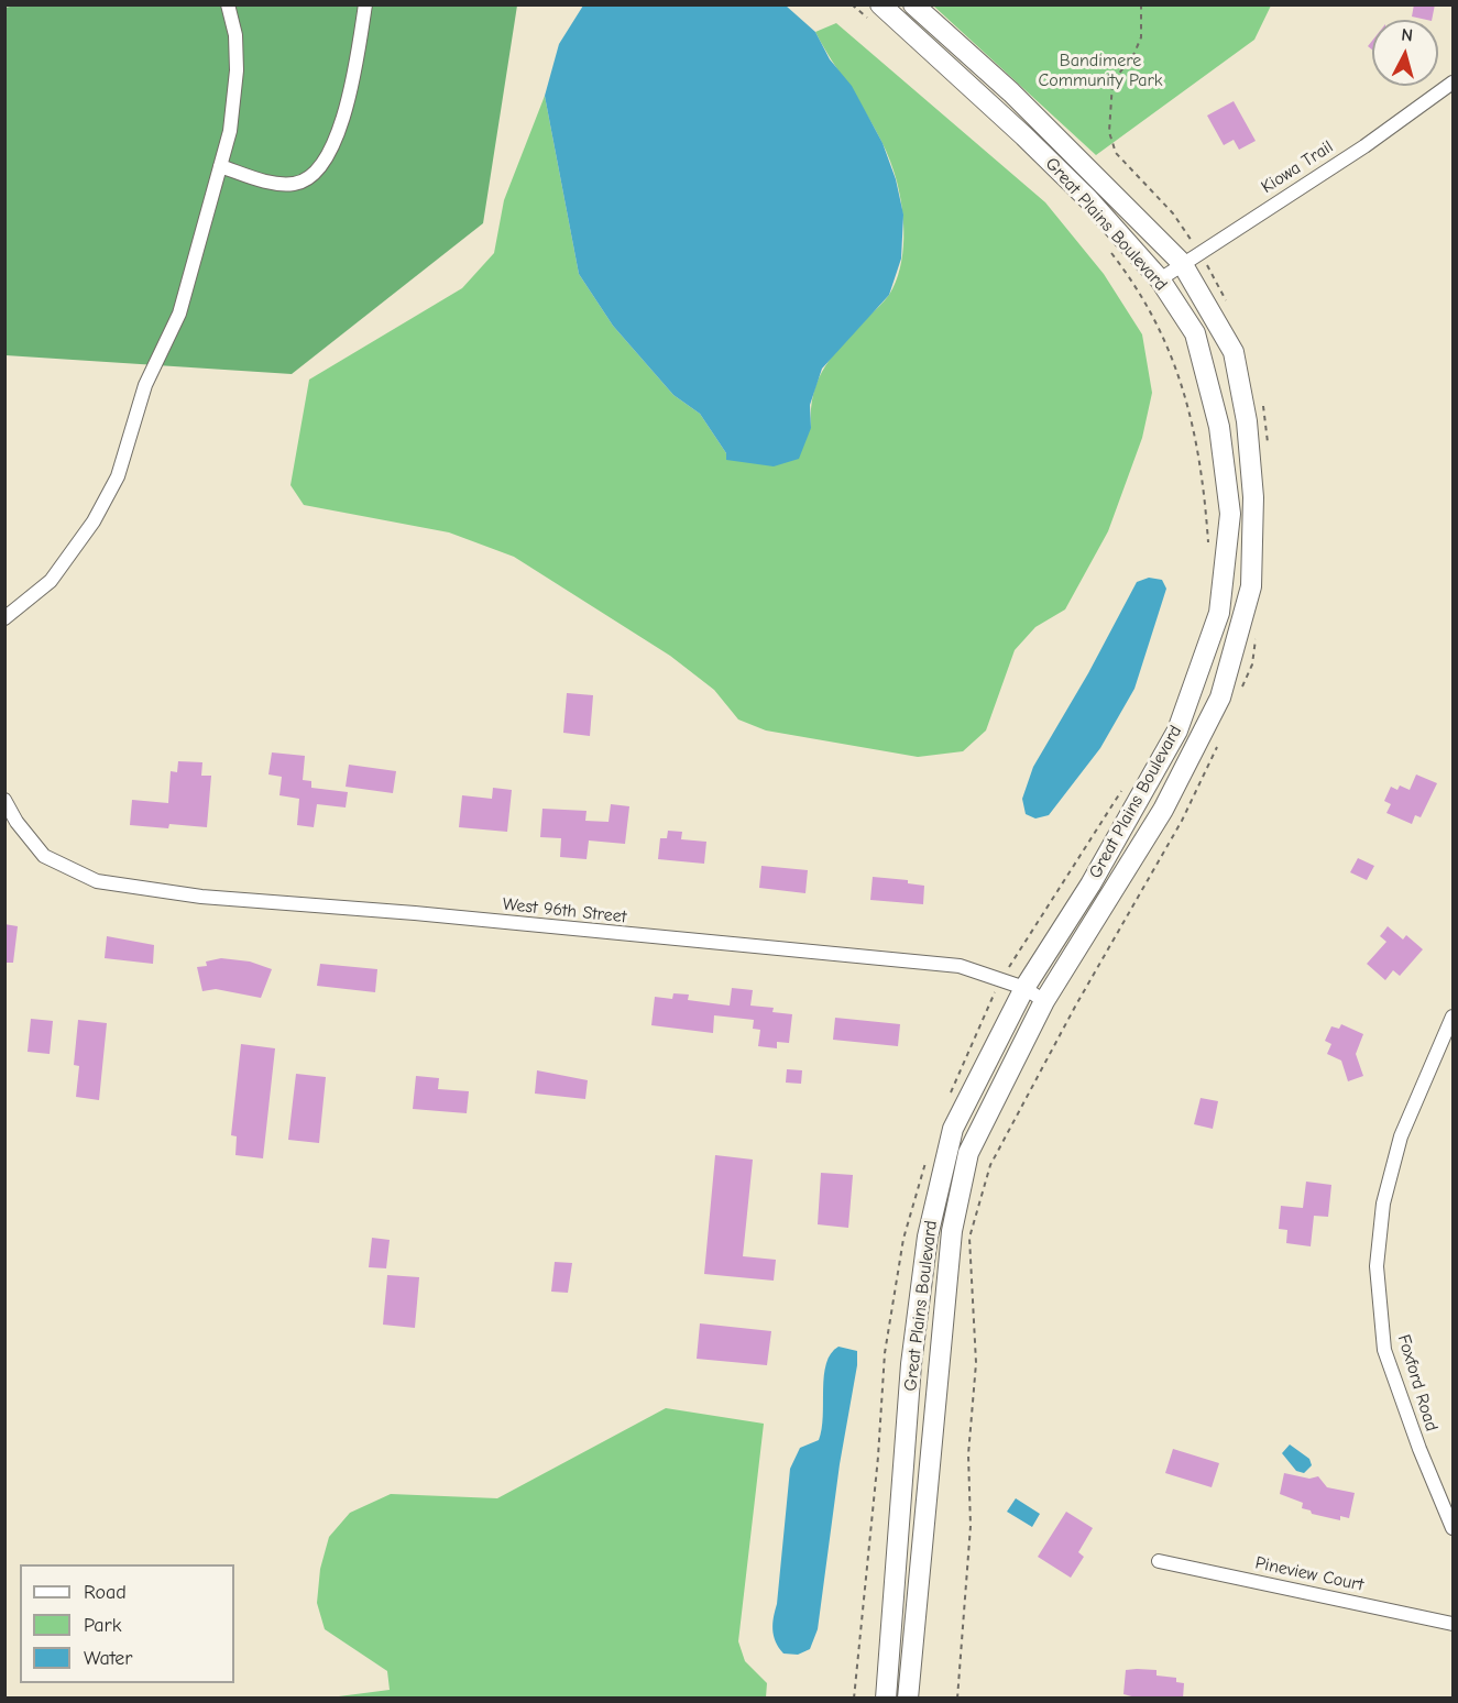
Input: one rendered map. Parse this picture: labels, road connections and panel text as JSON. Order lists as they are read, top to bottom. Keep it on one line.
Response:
{"streets":{"main road":["Great Plains Boulevard"],"street":["Kiowa Trail","West 96th Street","Foxford Road","Pineview Court"]},"crossings":[["Kiowa Trail","Great Plains Boulevard"],["Great Plains Boulevard","West 96th Street"]],"parks":["Bandimere Community Park"],"legend":["Road","Park","Water"],"north":"top"}
